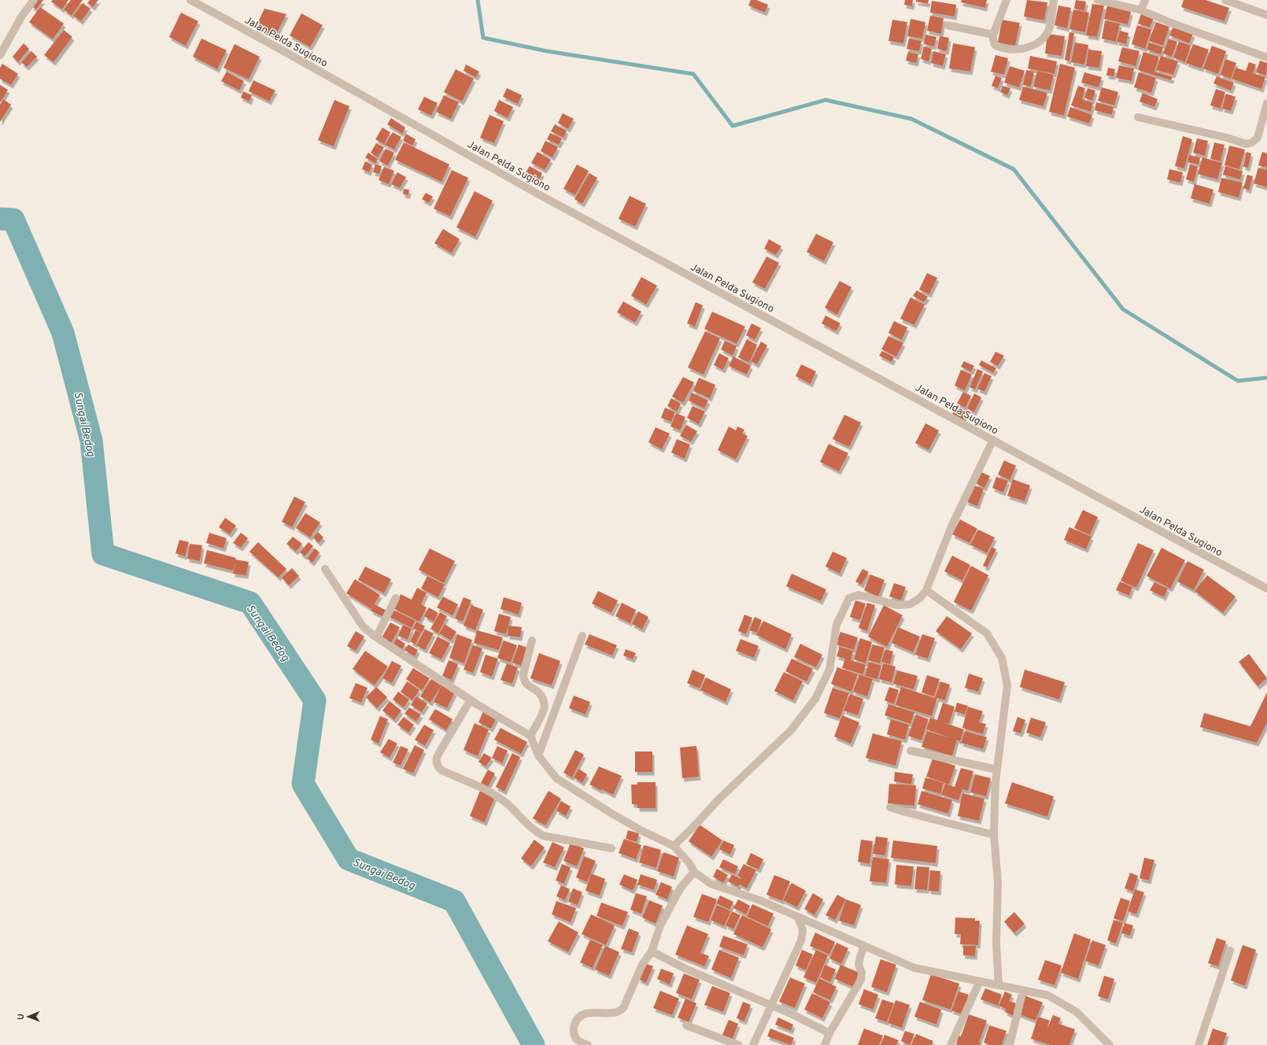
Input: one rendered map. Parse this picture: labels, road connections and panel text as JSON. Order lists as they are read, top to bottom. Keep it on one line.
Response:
{"streets":{"street":["Jalan Pelda Sugiono"]},"water":["Sungai Bedog"],"north":"left"}
